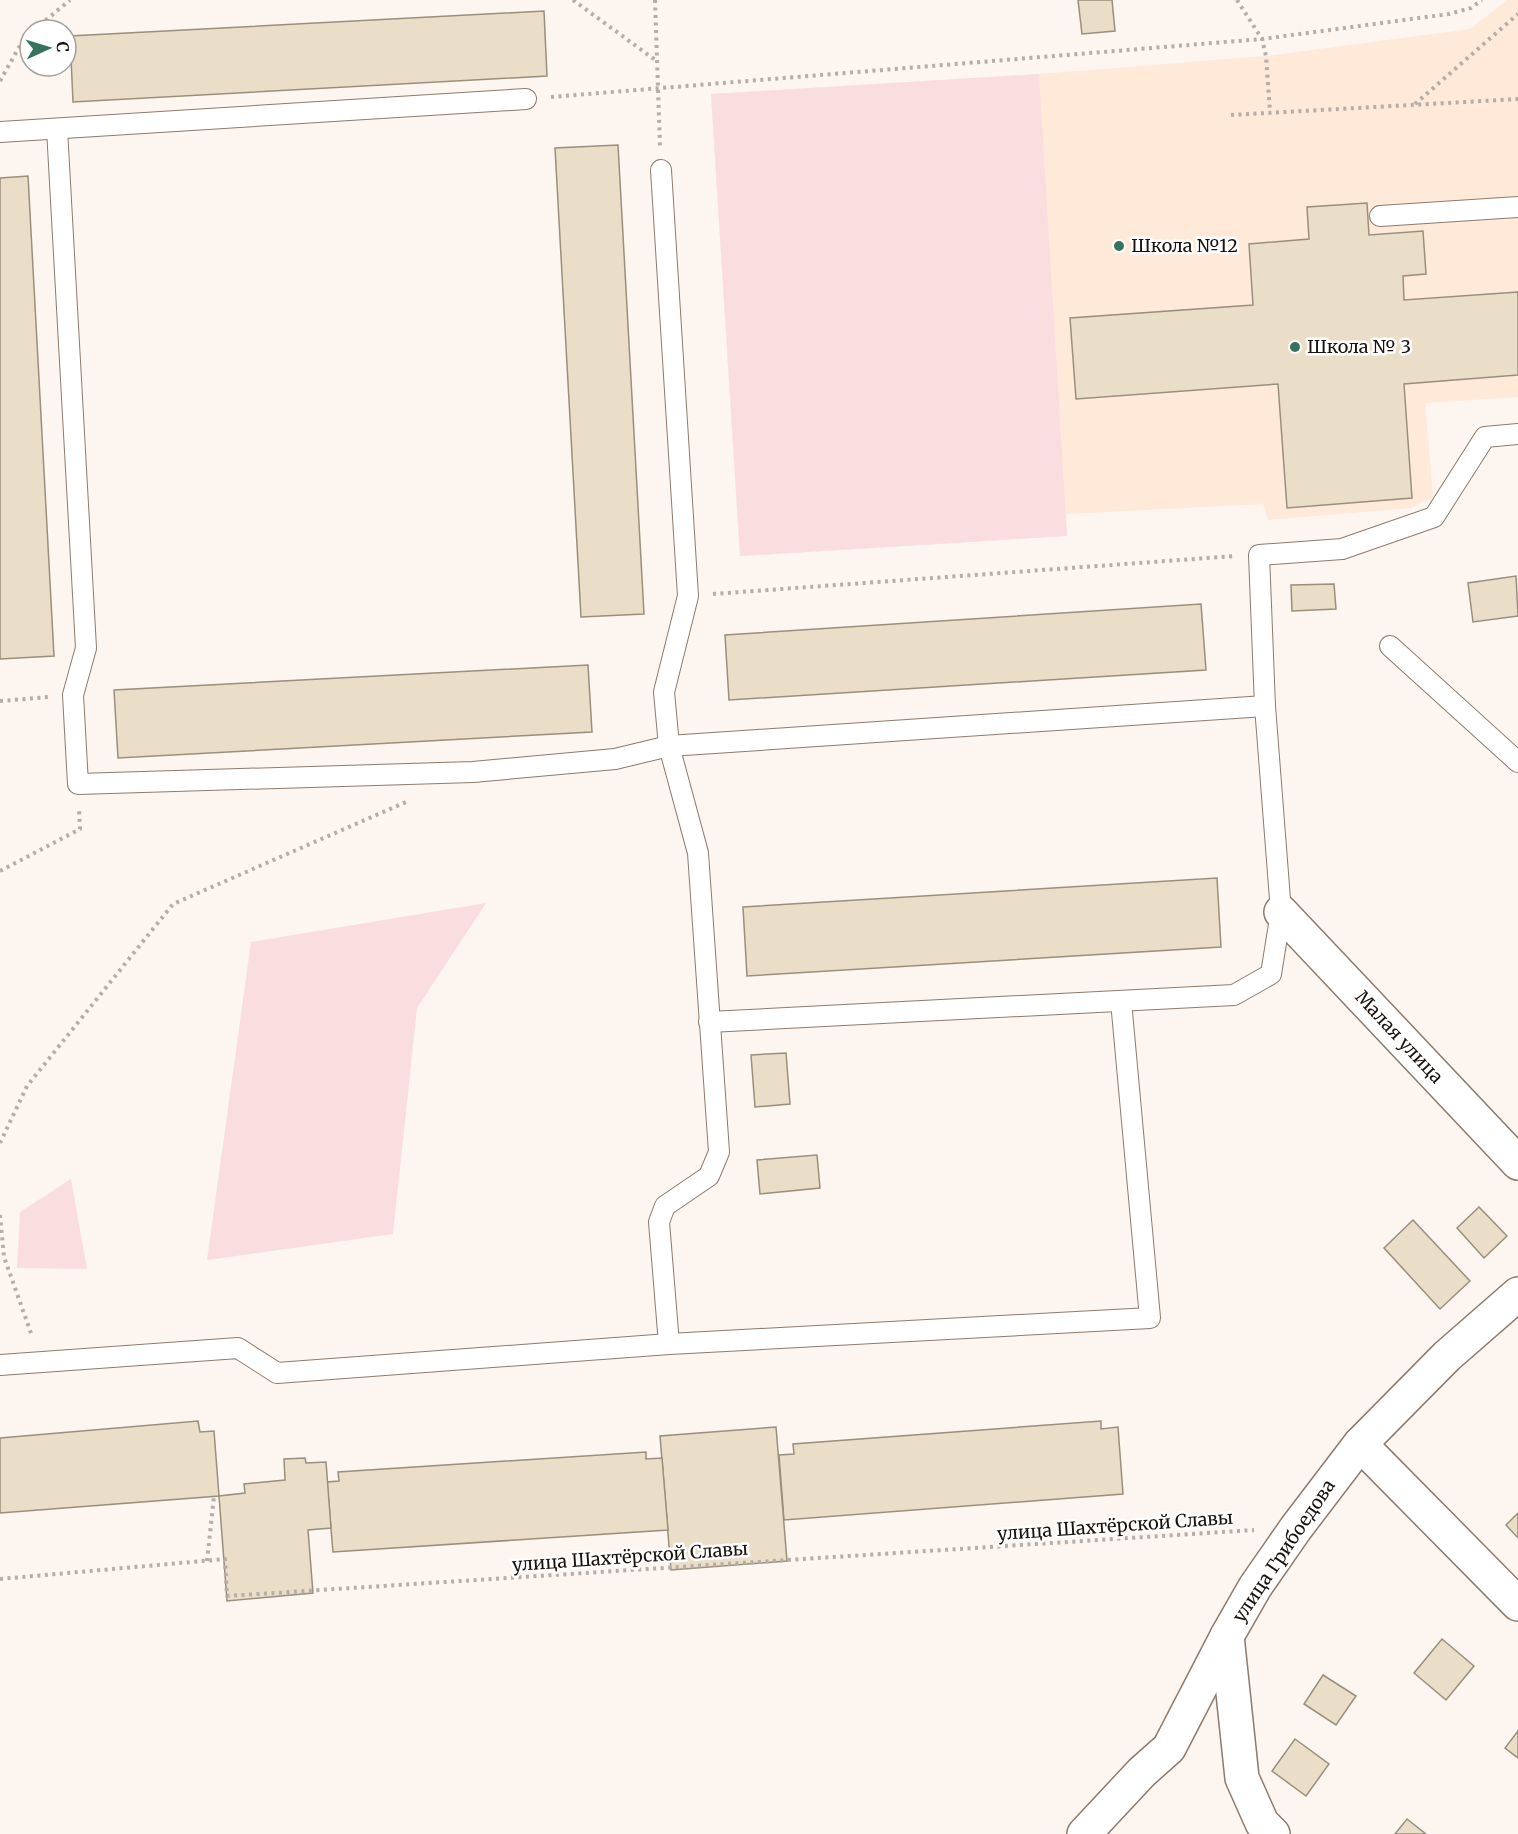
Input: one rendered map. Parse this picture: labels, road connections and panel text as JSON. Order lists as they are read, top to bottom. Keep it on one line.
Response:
{"streets":{"street":["Малая улица","улица Грибоедова"],"path":["улица Шахтёрской Славы"]},"crossings":[["улица Шахтёрской Славы","улица Грибоедова"]],"places":["Школа №12","Школа № 3"],"north":"right"}
